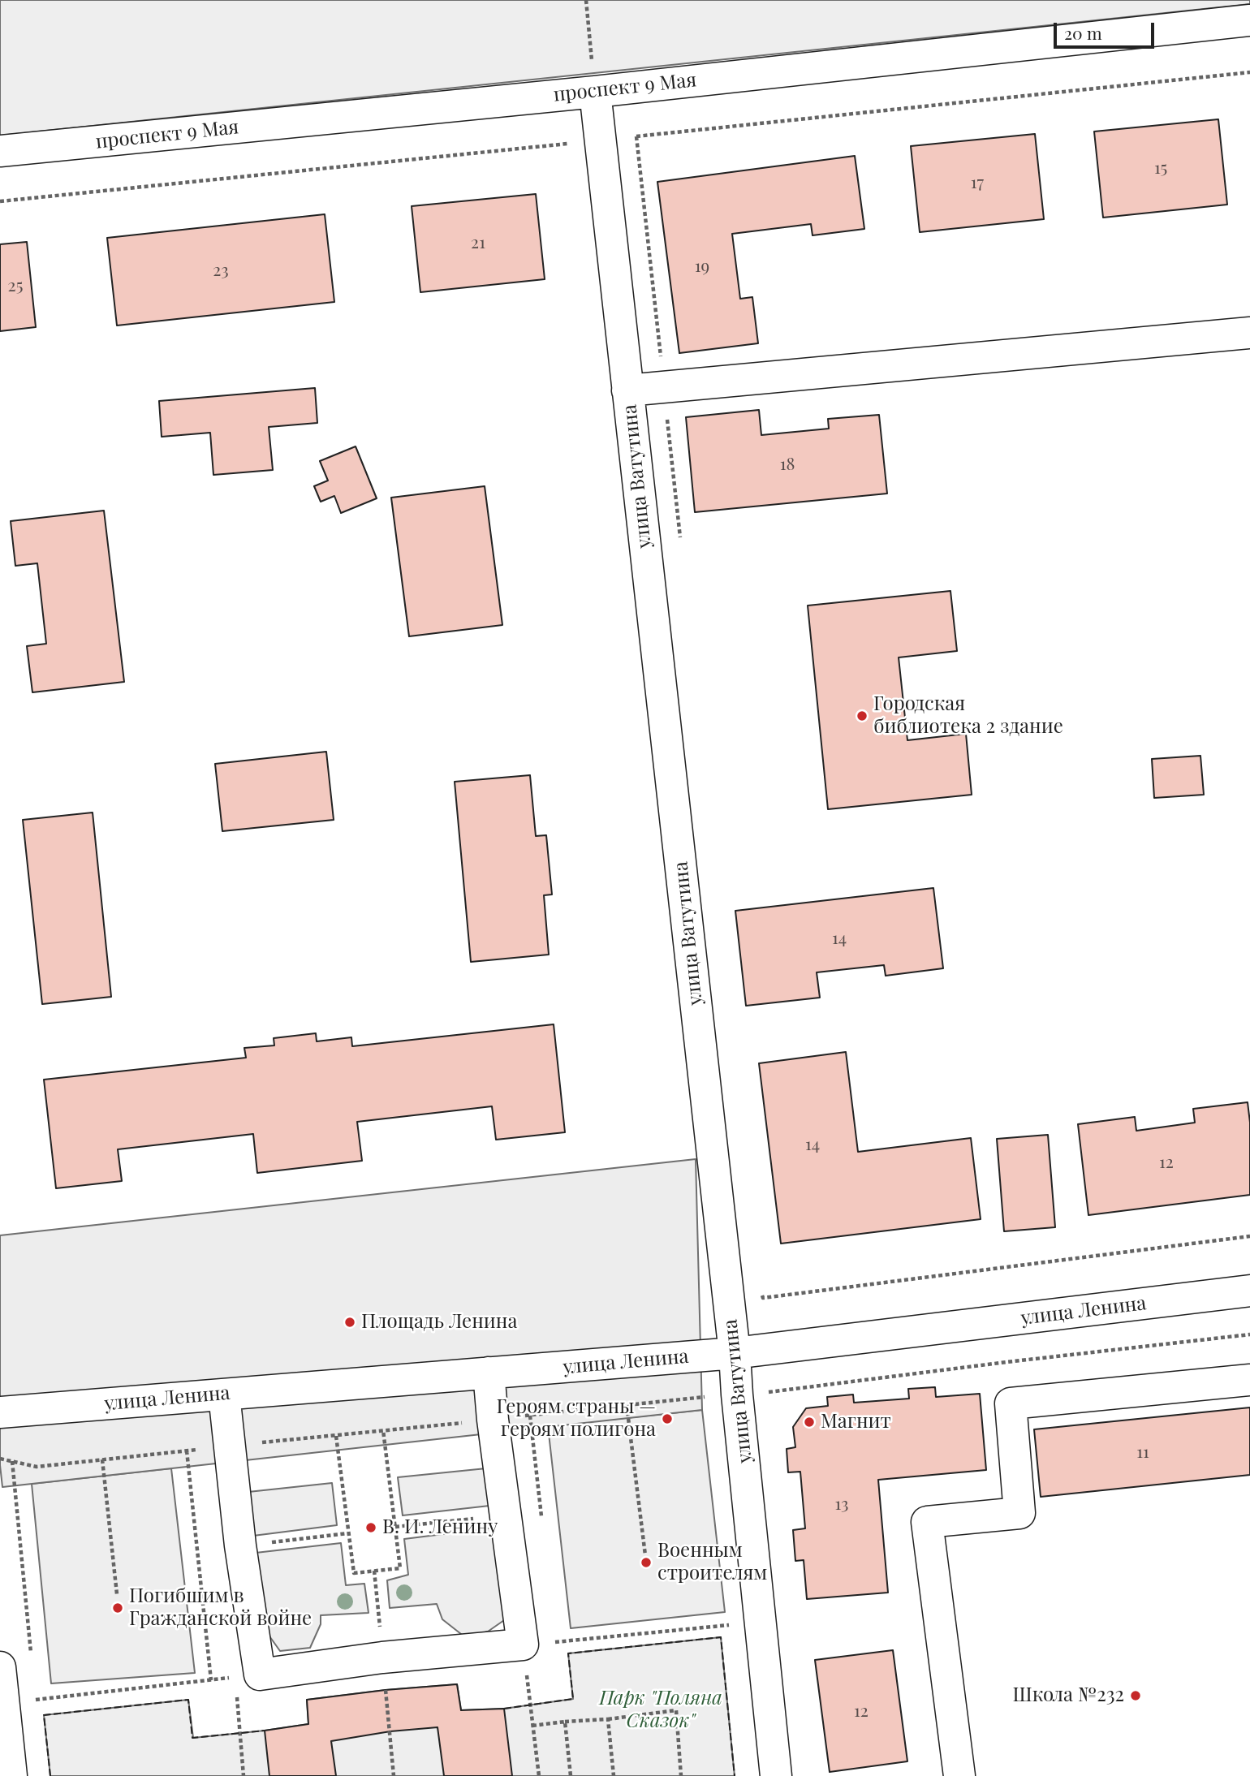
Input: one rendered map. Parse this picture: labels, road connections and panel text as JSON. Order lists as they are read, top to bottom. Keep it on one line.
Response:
{"streets":{"street":["проспект 9 Мая","улица Ватутина","улица Ленина"]},"crossings":[["проспект 9 Мая","улица Ватутина"],["улица Ватутина","улица Ленина"]],"parks":["Парк \"Поляна Сказок\""],"places":["Городская библиотека 2 здание","Площадь Ленина","Героям страны — героям полигона","Магнит","В. И. Ленину","Военным строителям","Погибшим в Гражданской войне","Школа №232"],"house_numbers":["15","17","21","19","23","25","18","14","14","12","11","13","12"],"scale_bar":"20 m"}
